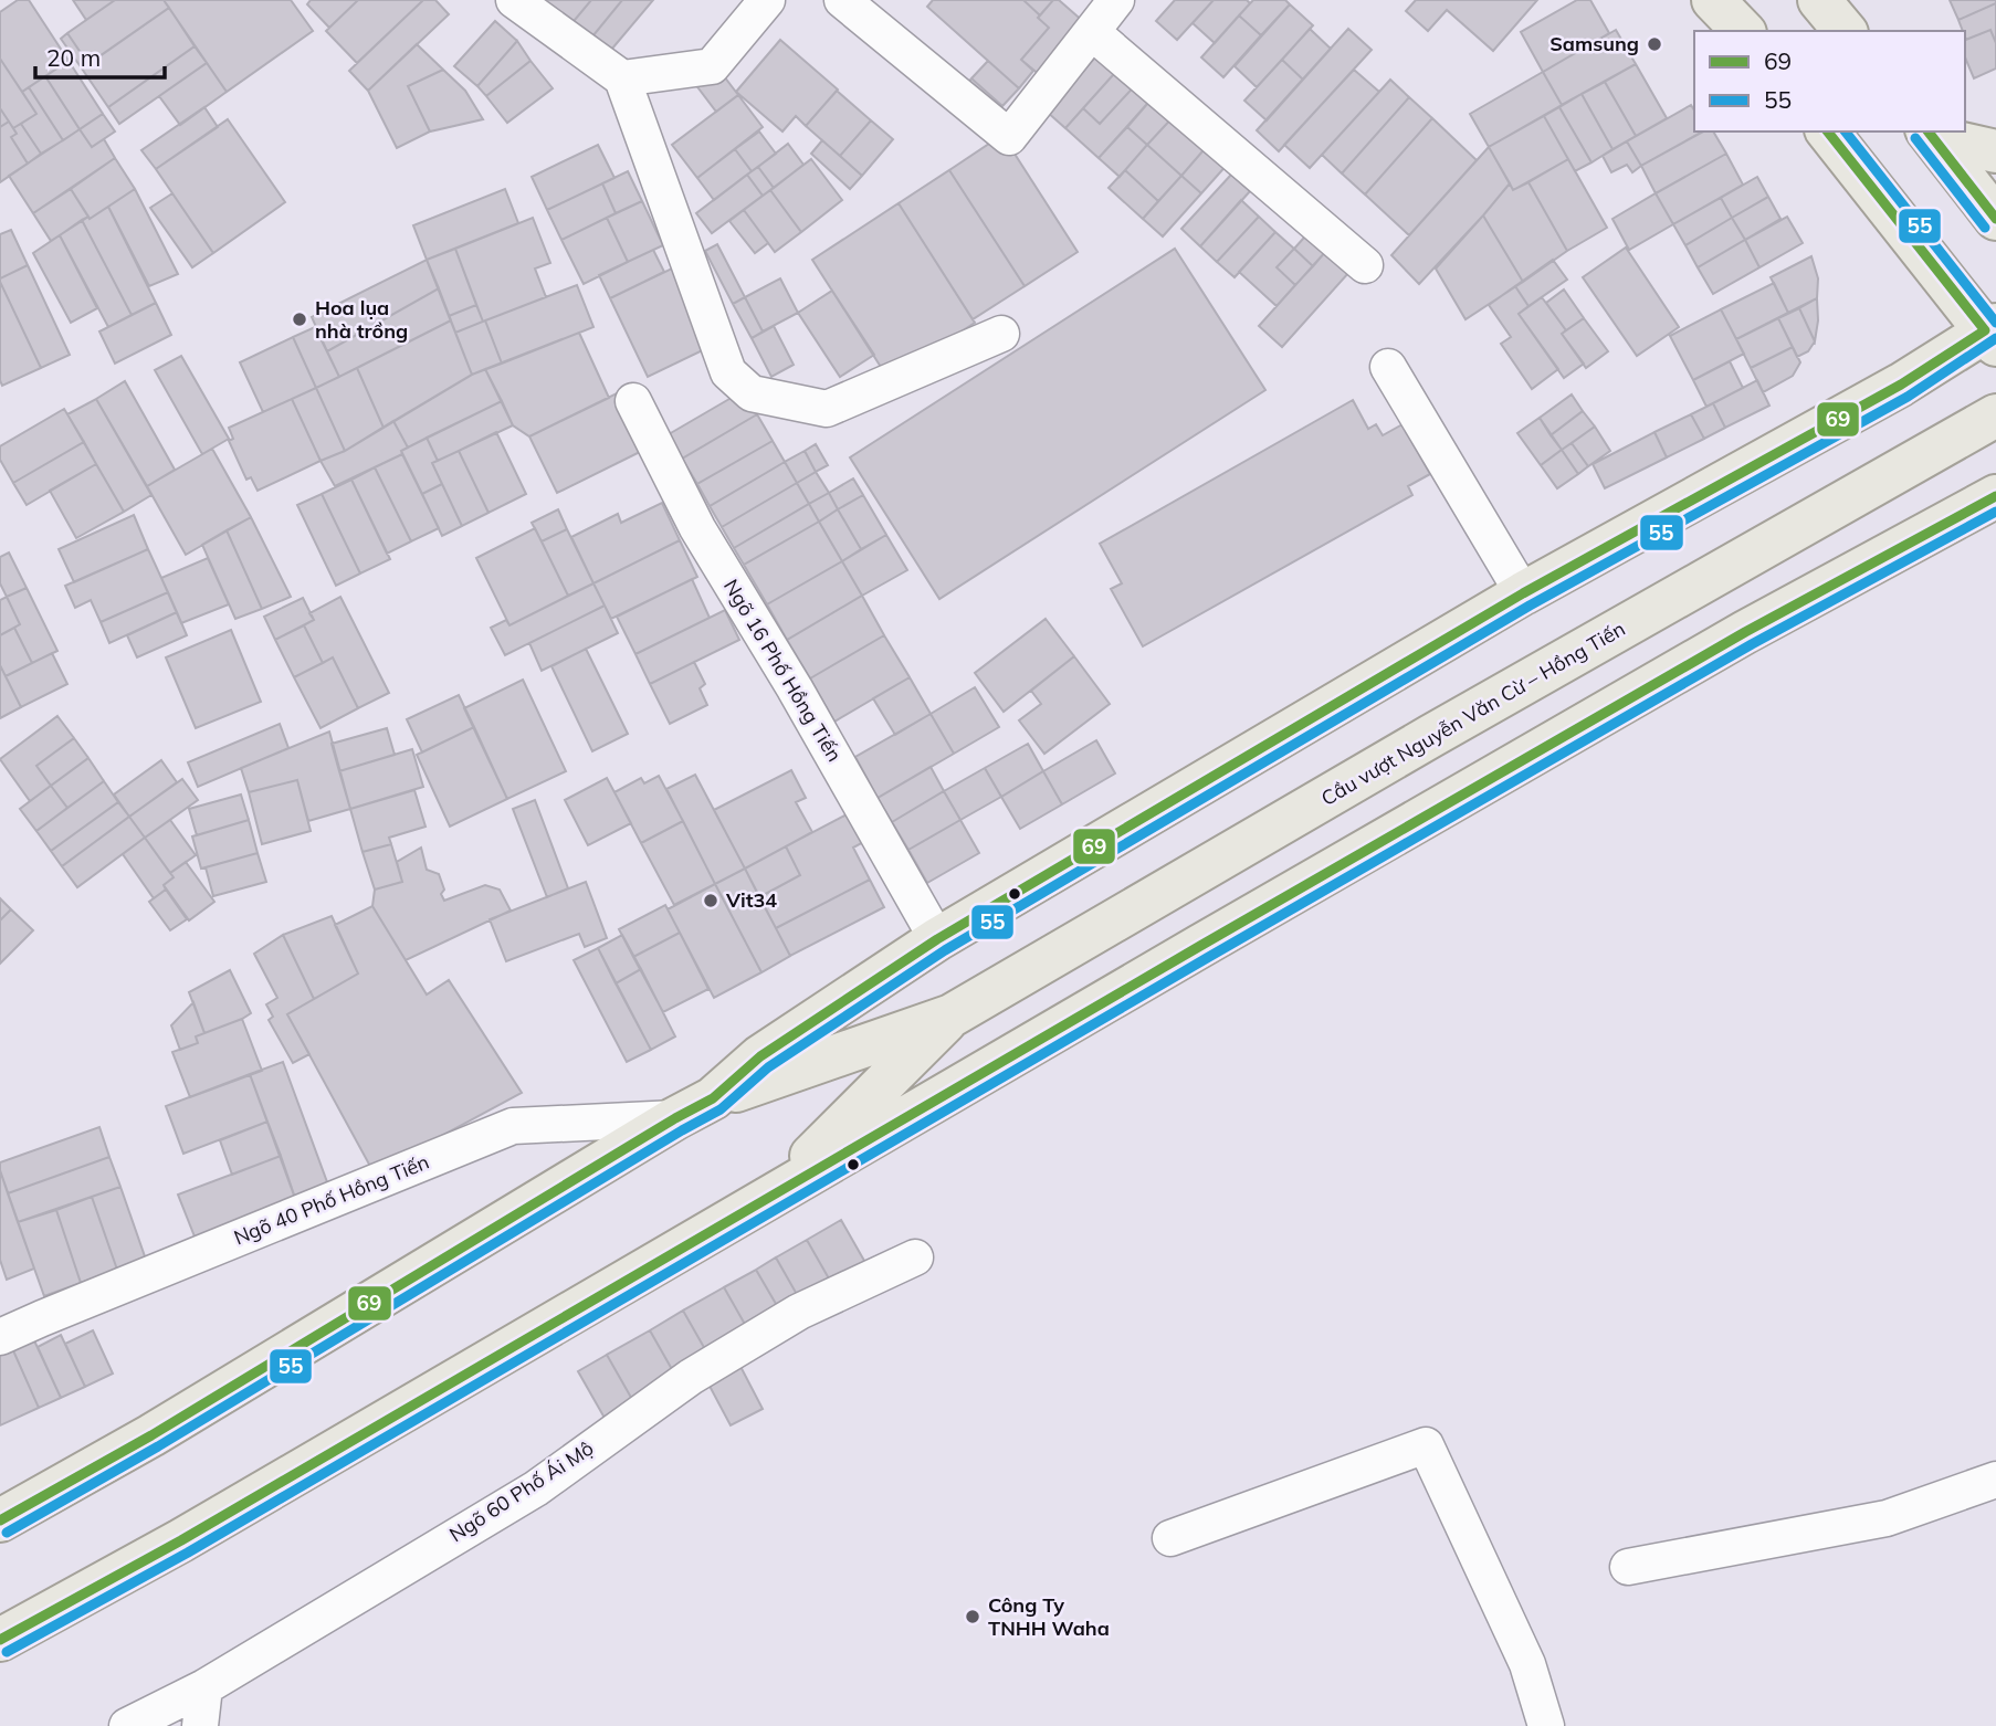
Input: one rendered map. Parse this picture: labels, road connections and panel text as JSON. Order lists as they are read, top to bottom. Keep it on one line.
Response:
{"streets":{"main road":["Cầu vượt Nguyễn Văn Cừ – Hồng Tiến"],"street":["Ngõ 16 Phố Hồng Tiến","Ngõ 40 Phố Hồng Tiến","Ngõ 60 Phố Ái Mộ"]},"places":["Samsung","Hoa lụa nhà trồng","Vit34","Công Ty TNHH Waha"],"lines":["transit line 69","transit line 55"],"legend":["69","55"],"scale_bar":"20 m"}
